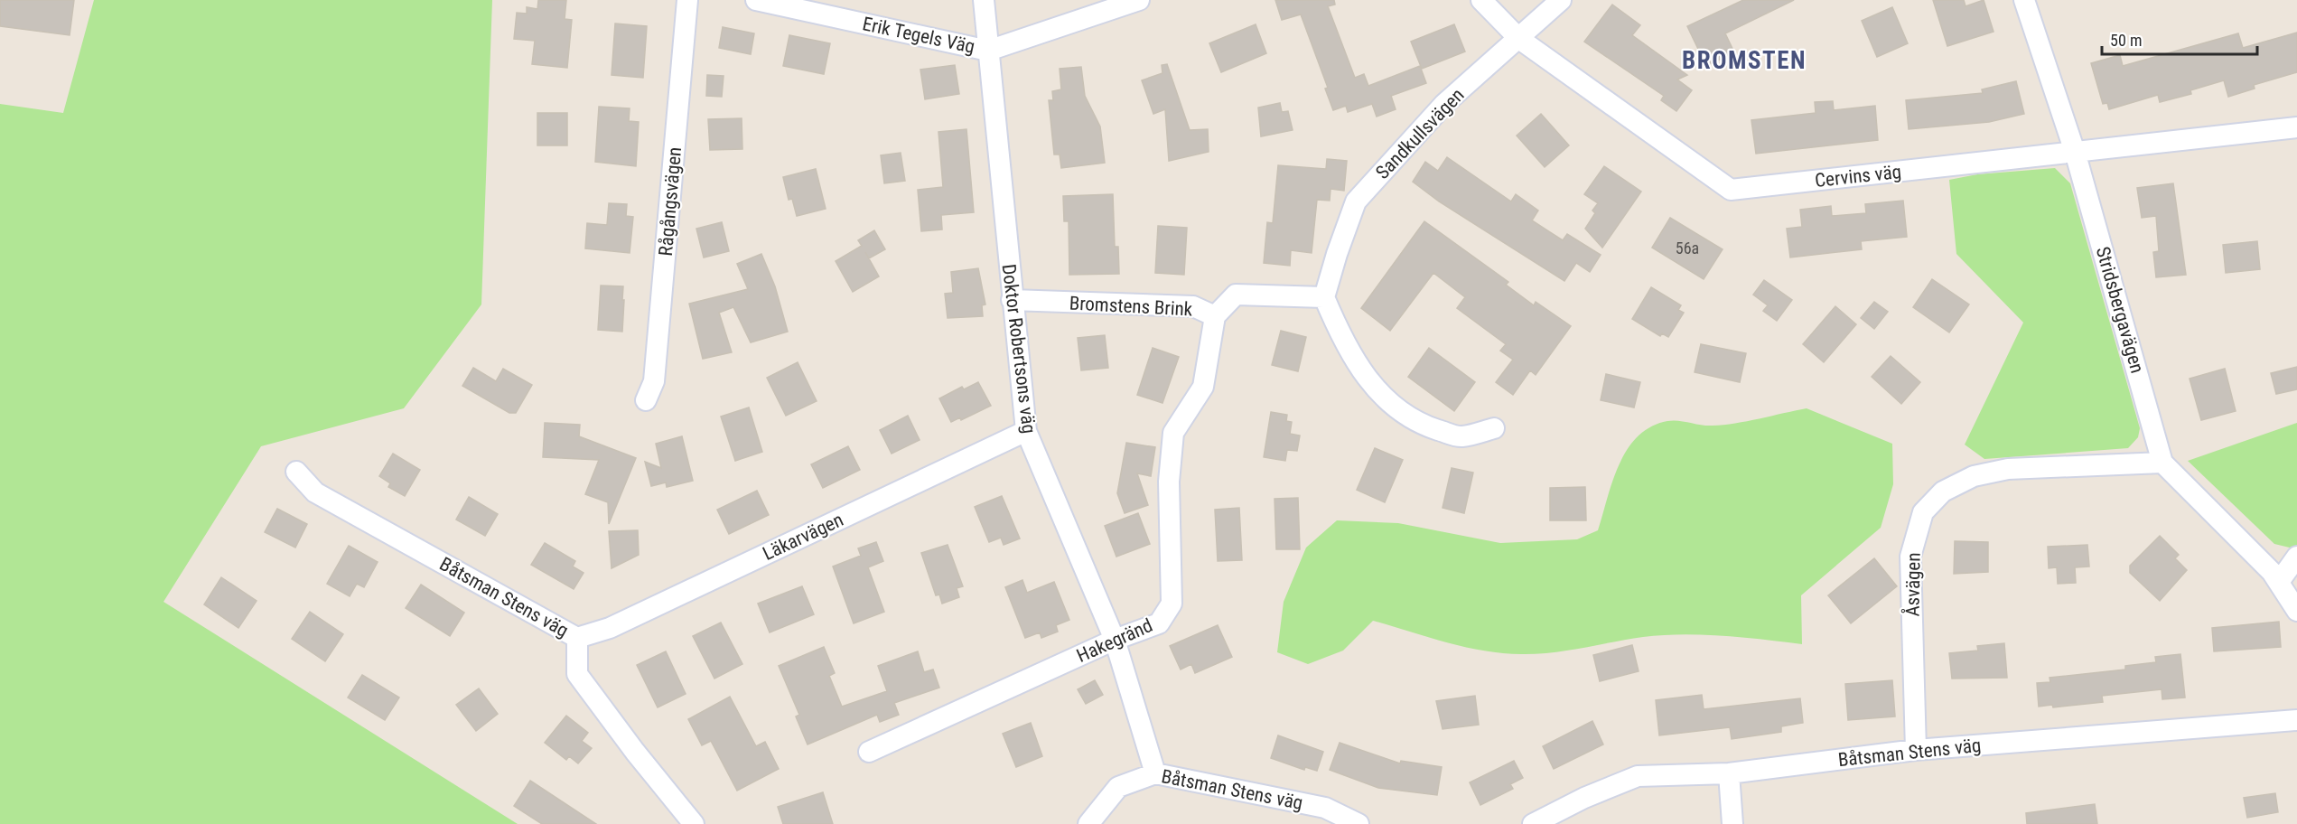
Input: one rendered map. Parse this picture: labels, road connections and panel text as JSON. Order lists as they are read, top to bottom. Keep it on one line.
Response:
{"streets":{"street":["Erik Tegels Väg","Sandkullsvägen","Cervins väg","Rågångsvägen","Bromstens Brink","Stridsbergavägen","Doktor Robertsons väg","Läkarvägen","Åsvägen","Båtsman Stens väg","Hakegränd"]},"crossings":[["Erik Tegels Väg","Doktor Robertsons väg"],["Sandkullsvägen","Cervins väg"],["Sandkullsvägen","Bromstens Brink"],["Cervins väg","Stridsbergavägen"],["Bromstens Brink","Doktor Robertsons väg"],["Bromstens Brink","Hakegränd"],["Stridsbergavägen","Åsvägen"],["Doktor Robertsons väg","Läkarvägen"],["Doktor Robertsons väg","Båtsman Stens väg"],["Doktor Robertsons väg","Hakegränd"],["Läkarvägen","Båtsman Stens väg"],["Åsvägen","Båtsman Stens väg"]],"districts":["BROMSTEN"],"house_numbers":["56a"],"scale_bar":"50 m"}
